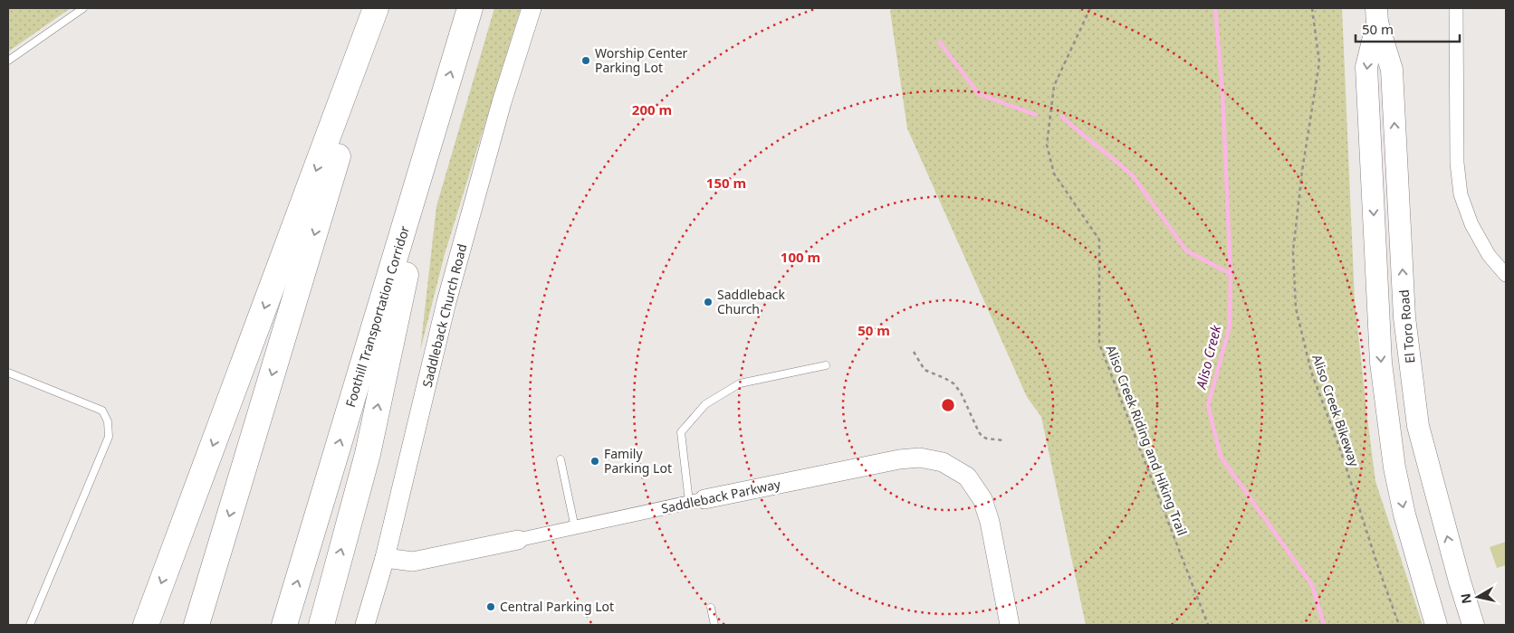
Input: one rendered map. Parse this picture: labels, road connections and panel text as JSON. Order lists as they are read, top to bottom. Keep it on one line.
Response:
{"streets":{"highway":["Foothill Transportation Corridor"],"main road":["Saddleback Church Road","El Toro Road","Saddleback Parkway"],"path":["Aliso Creek Bikeway","Aliso Creek Riding and Hiking Trail"]},"crossings":[["Saddleback Church Road","Saddleback Parkway"]],"water":["Aliso Creek"],"places":["Worship Center Parking Lot","Saddleback Church","Family Parking Lot","Central Parking Lot"],"scale_bar":"50 m","north":"left","rings":["200 m","150 m","100 m","50 m"]}
